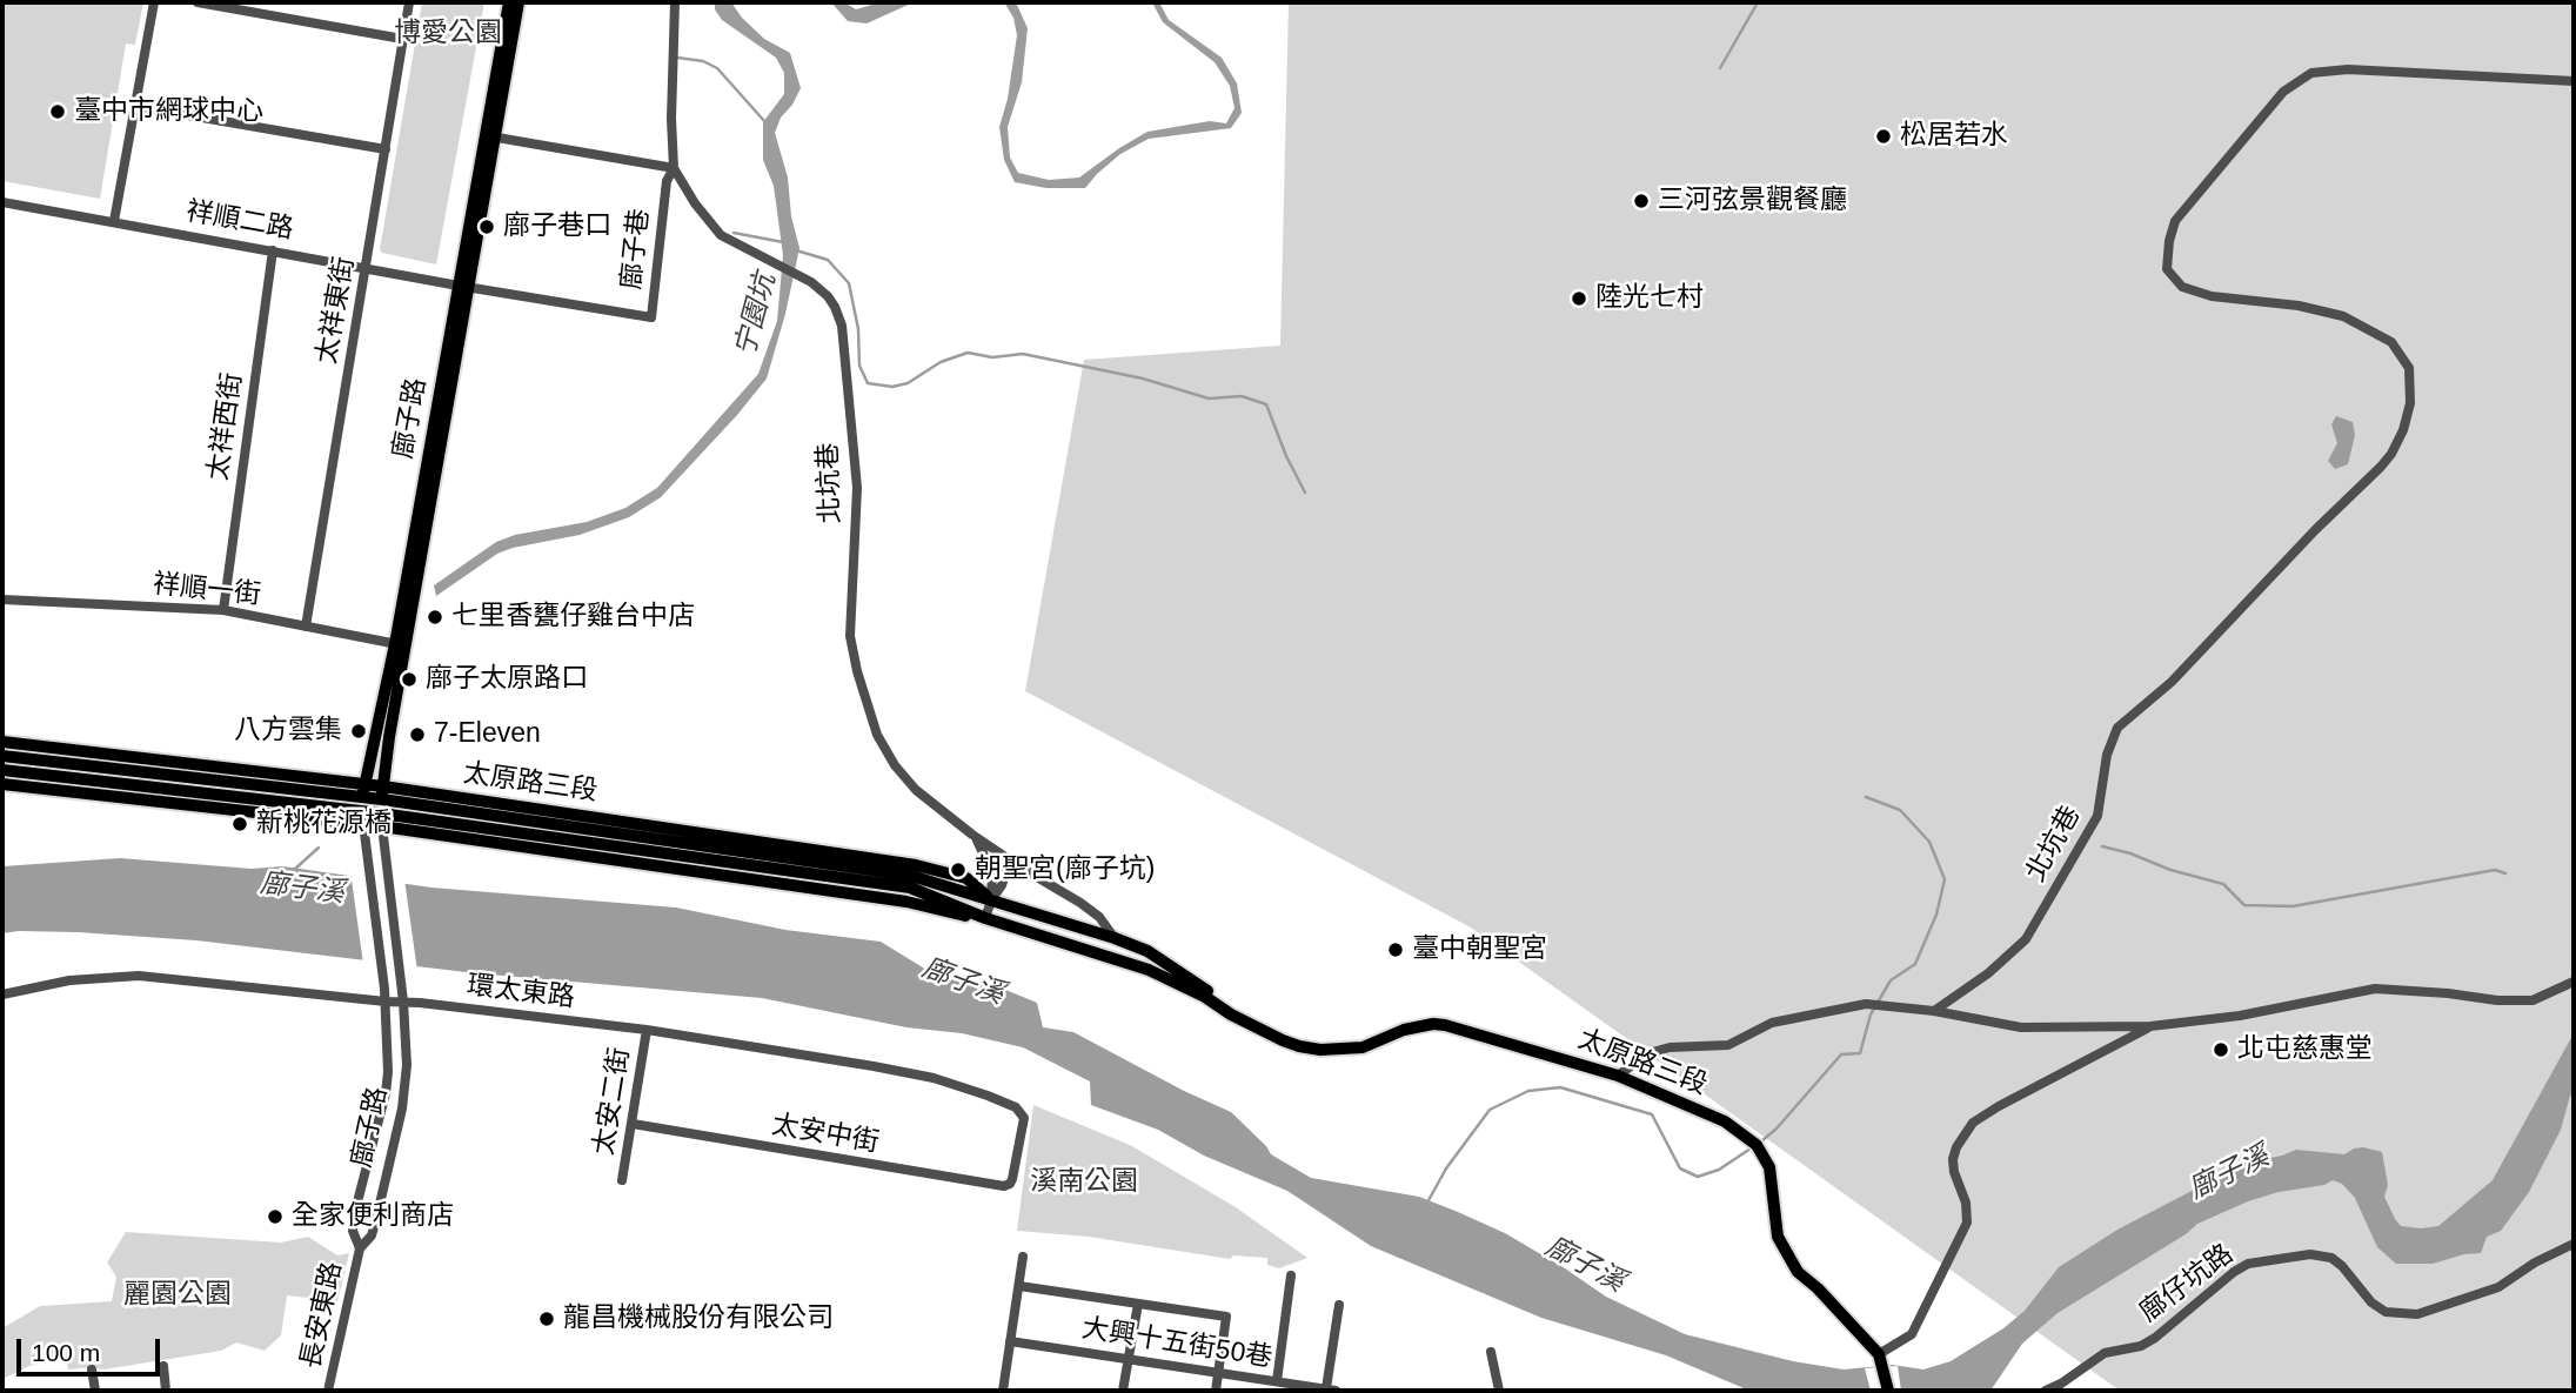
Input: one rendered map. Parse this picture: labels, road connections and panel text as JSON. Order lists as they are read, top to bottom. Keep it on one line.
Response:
{"streets":{"main road":["廍子路","太原路三段"],"street":["祥順二路","廍子巷","太祥東街","太祥西街","北坑巷","祥順一街","環太東路","太安二街","太安中街","廍仔坑路","長安東路","大興十五街50巷"]},"crossings":[["祥順二路","廍子巷"],["祥順二路","太祥東街"],["祥順二路","廍子路"],["祥順二路","太祥西街"],["廍子巷","廍子路"],["廍子巷","北坑巷"],["太祥東街","祥順一街"],["廍子路","祥順一街"],["廍子路","太原路三段"],["廍子路","環太東路"],["廍子路","長安東路"],["太祥西街","祥順一街"],["北坑巷","太原路三段"],["環太東路","太安二街"],["環太東路","太安中街"],["太安二街","太安中街"]],"water":["宁園坑","廍子溪"],"parks":["博愛公園","溪南公園","麗園公園"],"places":["臺中市網球中心","松居若水","三河弦景觀餐廳","廍子巷口","陸光七村","七里香甕仔雞台中店","廍子太原路口","八方雲集","7-Eleven","新桃花源橋","朝聖宮(廍子坑)","臺中朝聖宮","北屯慈惠堂","全家便利商店","龍昌機械股份有限公司"],"scale_bar":"100 m"}
